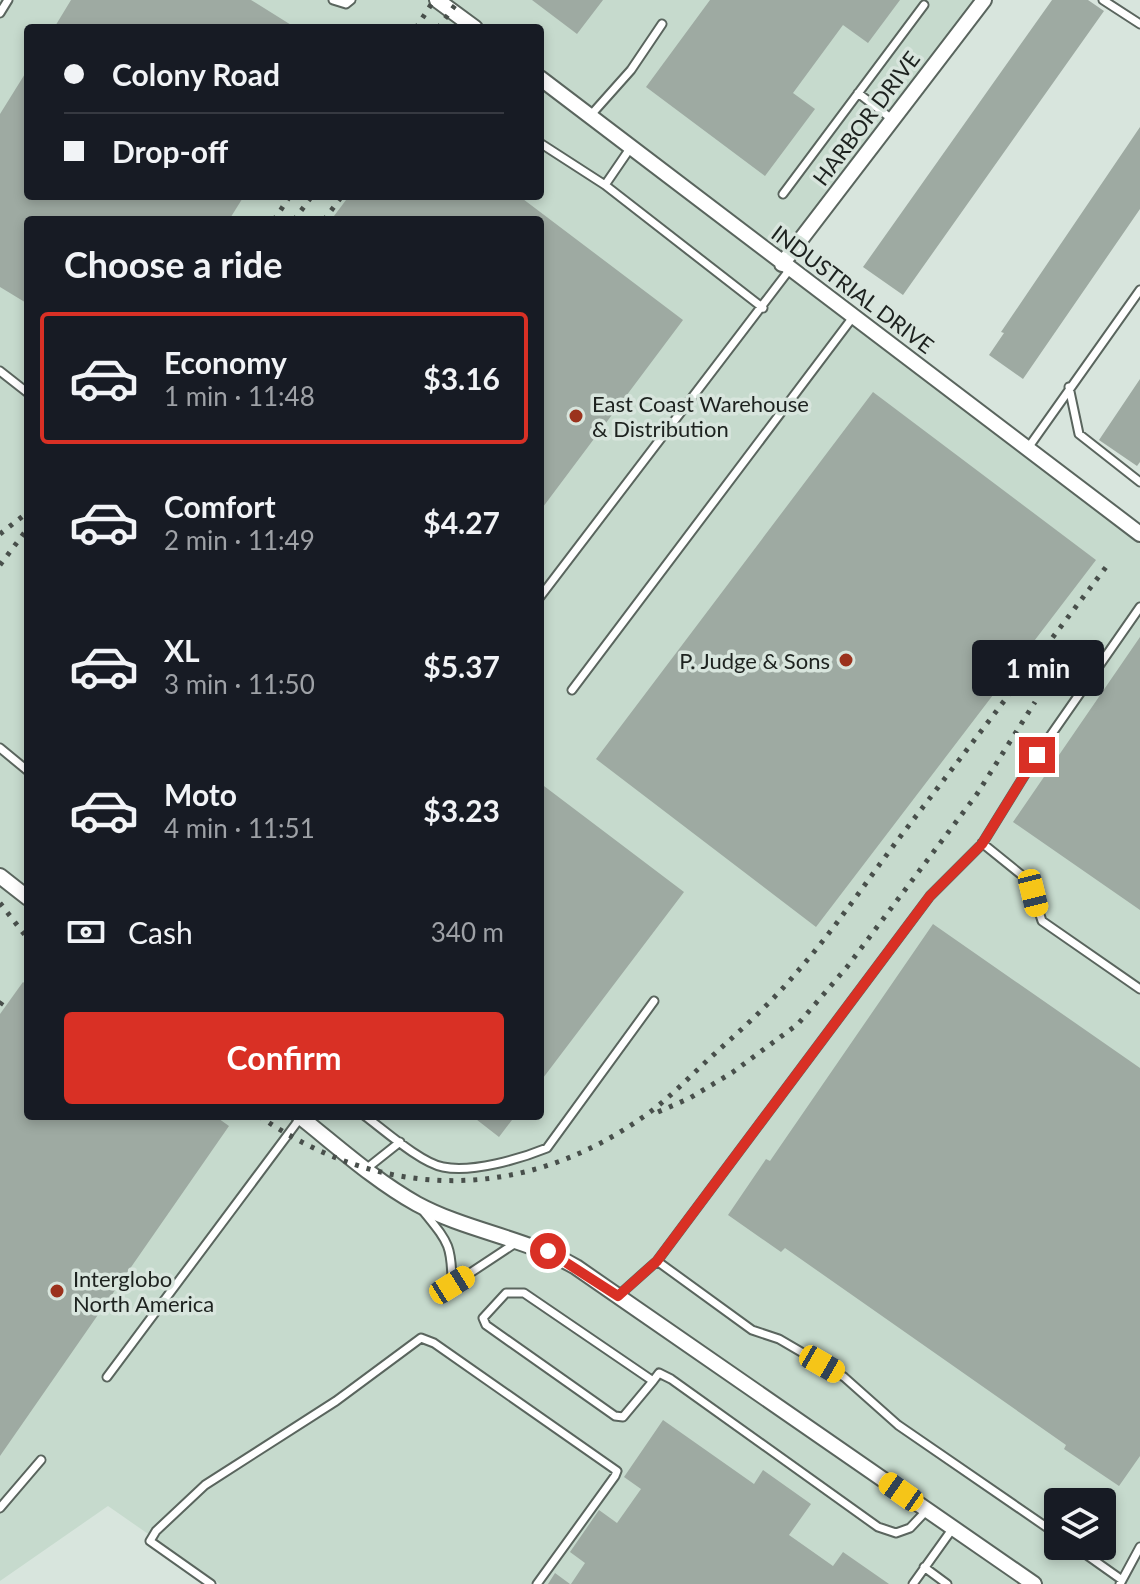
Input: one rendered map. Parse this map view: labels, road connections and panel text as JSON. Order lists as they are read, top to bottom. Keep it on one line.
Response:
{"streets":{"street":["HARBOR DRIVE","INDUSTRIAL DRIVE"]},"crossings":[["HARBOR DRIVE","INDUSTRIAL DRIVE"]],"places":["East Coast Warehouse & Distribution","P. Judge & Sons","Interglobo North America"],"page":{"banner":["Colony Road","Drop-off"],"heading":"Choose a ride","list":[{"name":"Economy","note":"1 min · 11:48","value":"$3.16"},{"name":"Comfort","note":"2 min · 11:49","value":"$4.27"},{"name":"XL","note":"3 min · 11:50","value":"$5.37"},{"name":"Moto","note":"4 min · 11:51","value":"$3.23"}],"bubble":"1 min","pay":["Cash","340 m"],"buttons":"Confirm"}}
